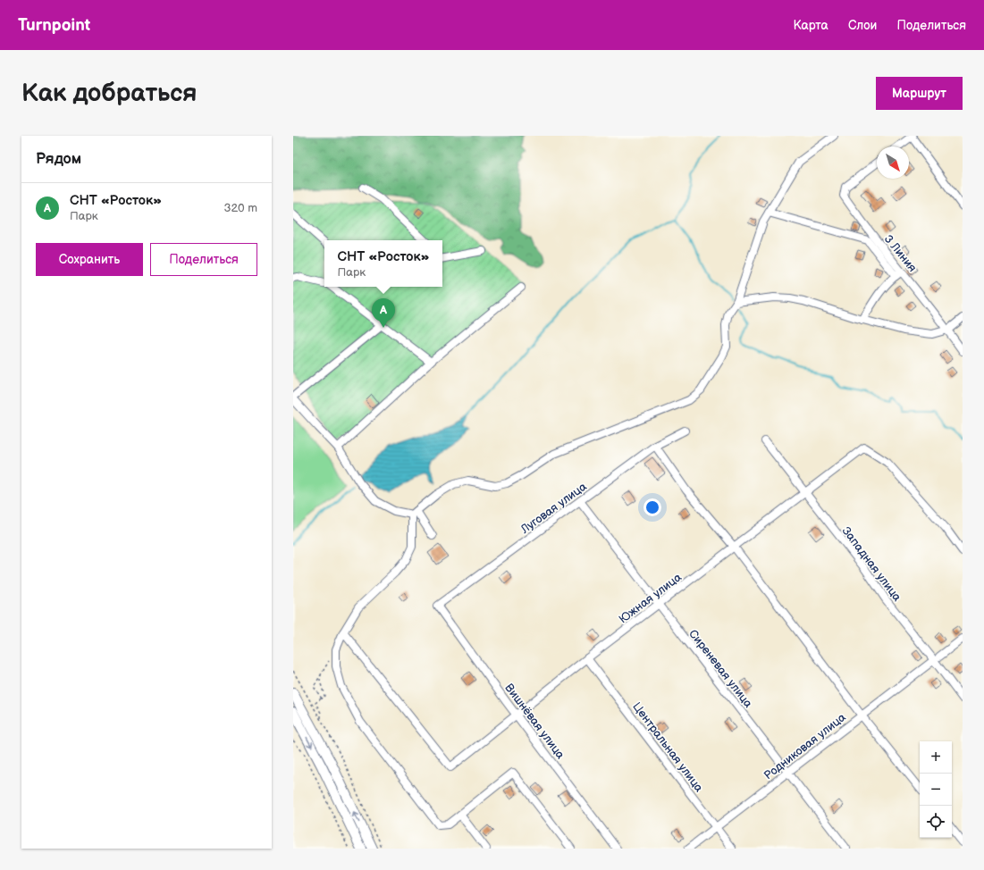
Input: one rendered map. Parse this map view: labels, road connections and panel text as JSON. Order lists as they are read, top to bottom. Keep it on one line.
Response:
{"streets":{"street":["3 Линия","Луговая улица","Западная улица","Южная улица","Сиреневая улица","Вишнёвая улица","Родниковая улица","Центральная улица"]},"crossings":[["Луговая улица","Сиреневая улица"],["Луговая улица","Вишнёвая улица"],["Западная улица","Южная улица"],["Западная улица","Родниковая улица"],["Южная улица","Сиреневая улица"],["Южная улица","Вишнёвая улица"],["Южная улица","Центральная улица"],["Сиреневая улица","Родниковая улица"],["Родниковая улица","Центральная улица"]],"north":"bottom right","page":{"header":"Turnpoint","nav":["Карта","Слои","Поделиться"],"buttons":["Маршрут",["Сохранить","Поделиться"]],"title":"Как добраться","heading":"Рядом","list":[{"mark":"A","name":"СНТ «Росток»","note":"Парк","value":"320 m"}],"popup":["СНТ «Росток»","Парк"],"pins":"A","map_buttons":["+","−"]}}
